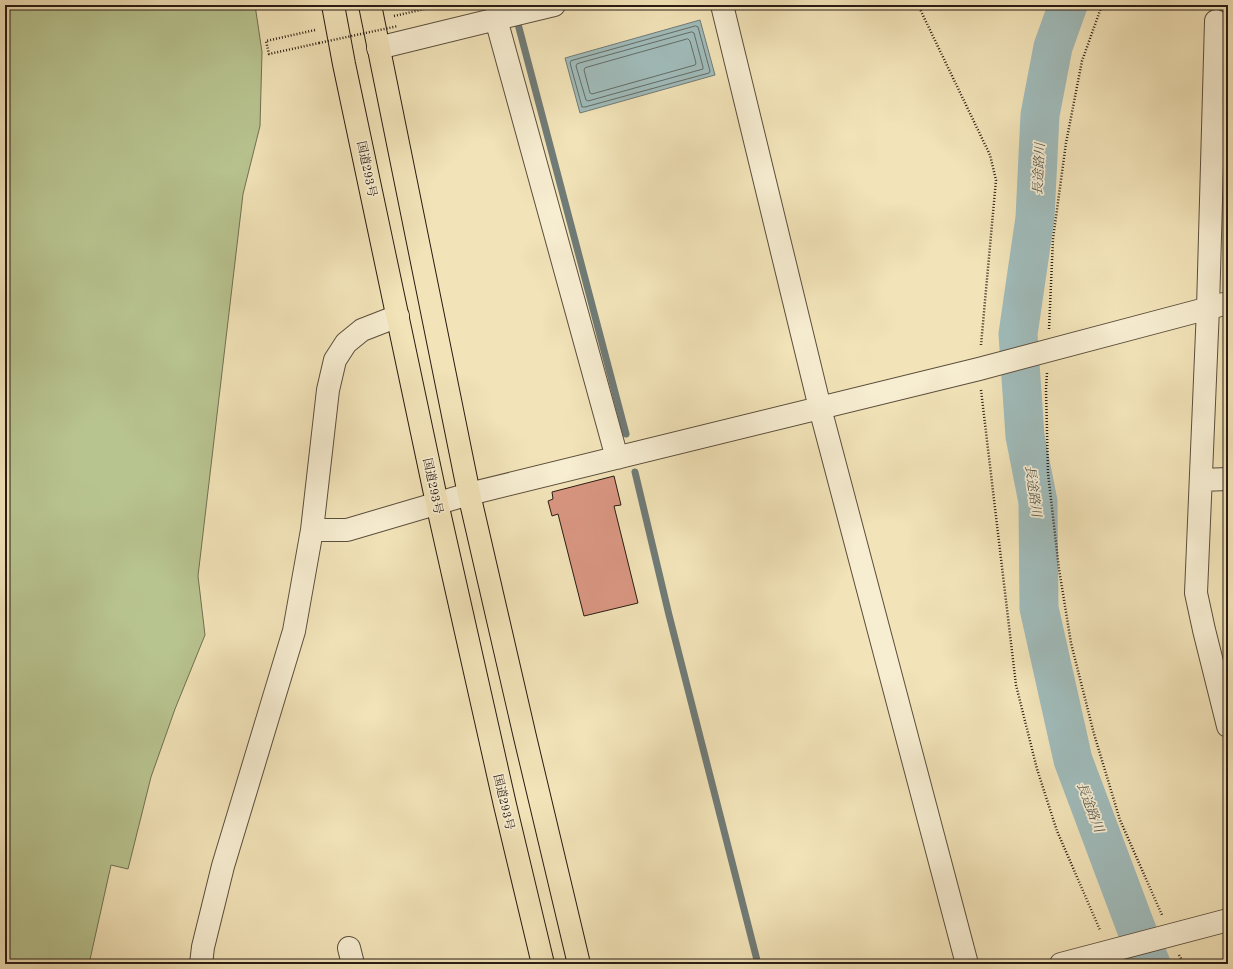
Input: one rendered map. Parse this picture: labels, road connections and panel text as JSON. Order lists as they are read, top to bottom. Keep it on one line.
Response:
{"streets":{"highway":["国道293号"]},"water":["長途路川"]}
